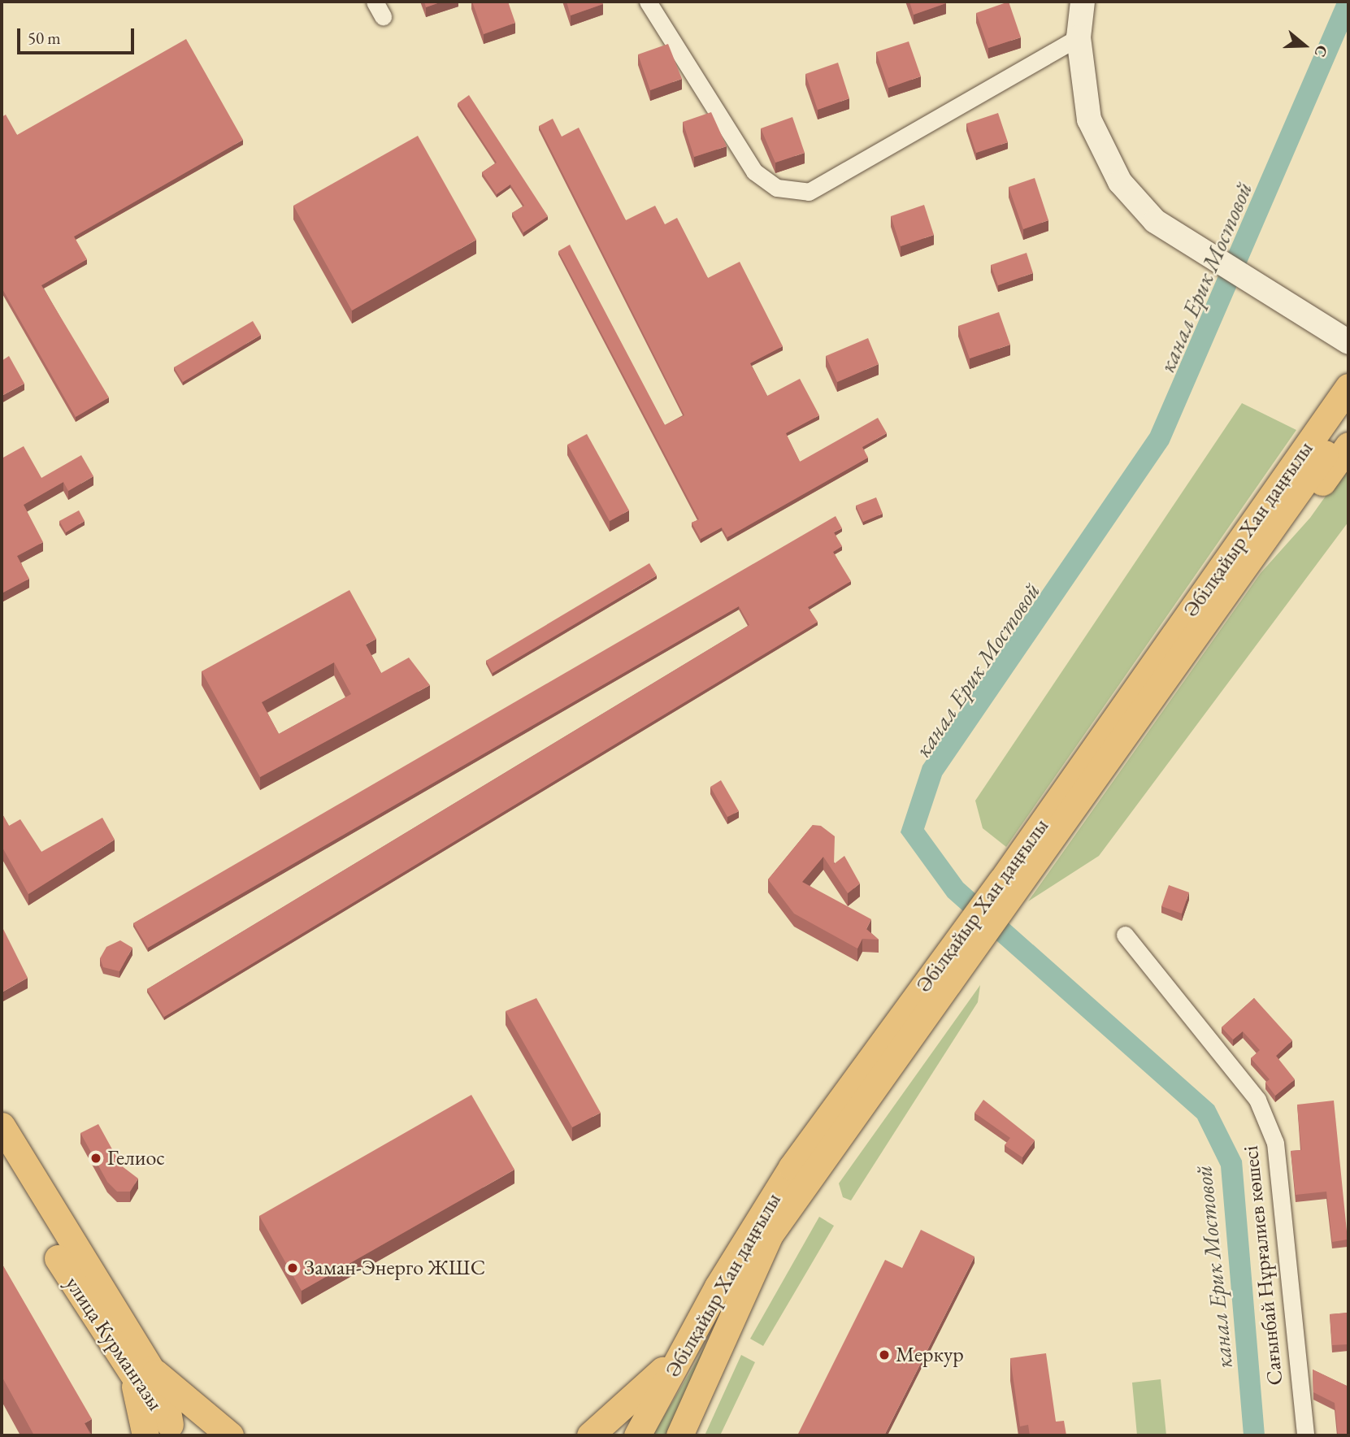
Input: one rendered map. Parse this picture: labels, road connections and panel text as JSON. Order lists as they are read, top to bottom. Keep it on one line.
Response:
{"streets":{"main road":["Әбілқайыр Хан даңғылы","улица Курмангазы"],"street":["Сағынбай Нұрғалиев көшесі"]},"water":["канал Ерик Мостовой"],"places":["Гелиос","Заман-Энерго ЖШС","Меркур"],"scale_bar":"50 m","north":"right"}
